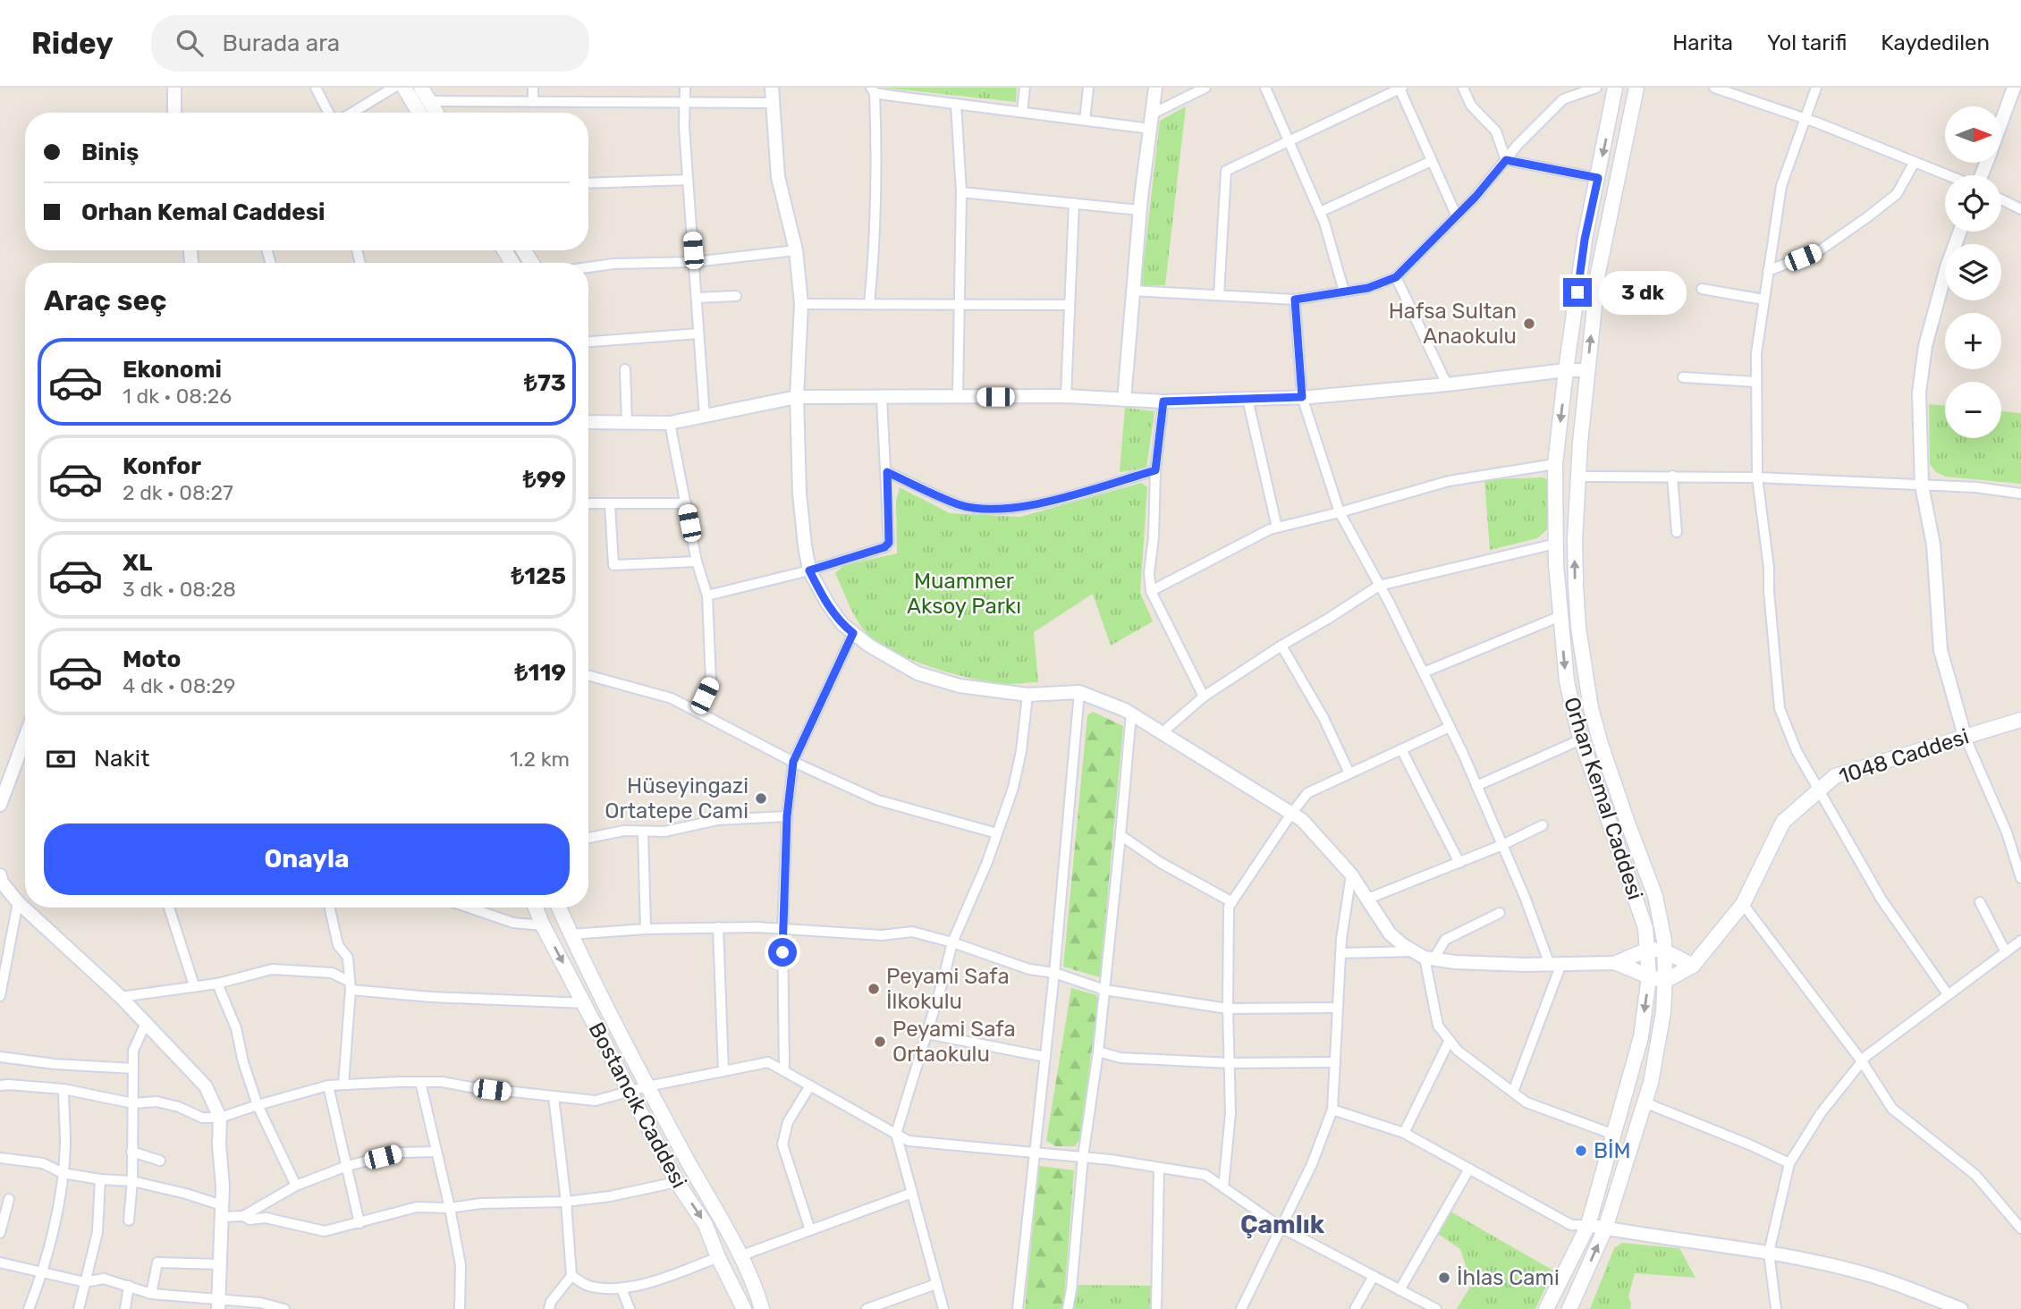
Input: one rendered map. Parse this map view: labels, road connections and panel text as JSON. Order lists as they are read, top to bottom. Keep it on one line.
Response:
{"streets":{"main road":["1048 Caddesi","Orhan Kemal Caddesi","Bostancık Caddesi"]},"crossings":[["1048 Caddesi","Orhan Kemal Caddesi"]],"districts":["Çamlık"],"parks":["Muammer Aksoy Parkı"],"places":["Hafsa Sultan Anaokulu","Hüseyingazi Ortatepe Cami","Peyami Safa İlkokulu","Peyami Safa Ortaokulu","BİM","İhlas Cami"],"north":"right","page":{"header":"Ridey","search":"Burada ara","nav":["Harita","Yol tarifi","Kaydedilen"],"map_buttons":["+","−"],"banner":["Biniş","Orhan Kemal Caddesi"],"heading":"Araç seç","bubble":"3 dk","list":[{"name":"Ekonomi","note":"1 dk · 08:26","value":"₺73"},{"name":"Konfor","note":"2 dk · 08:27","value":"₺99"},{"name":"XL","note":"3 dk · 08:28","value":"₺125"},{"name":"Moto","note":"4 dk · 08:29","value":"₺119"}],"pay":["Nakit","1.2 km"],"buttons":"Onayla"}}
